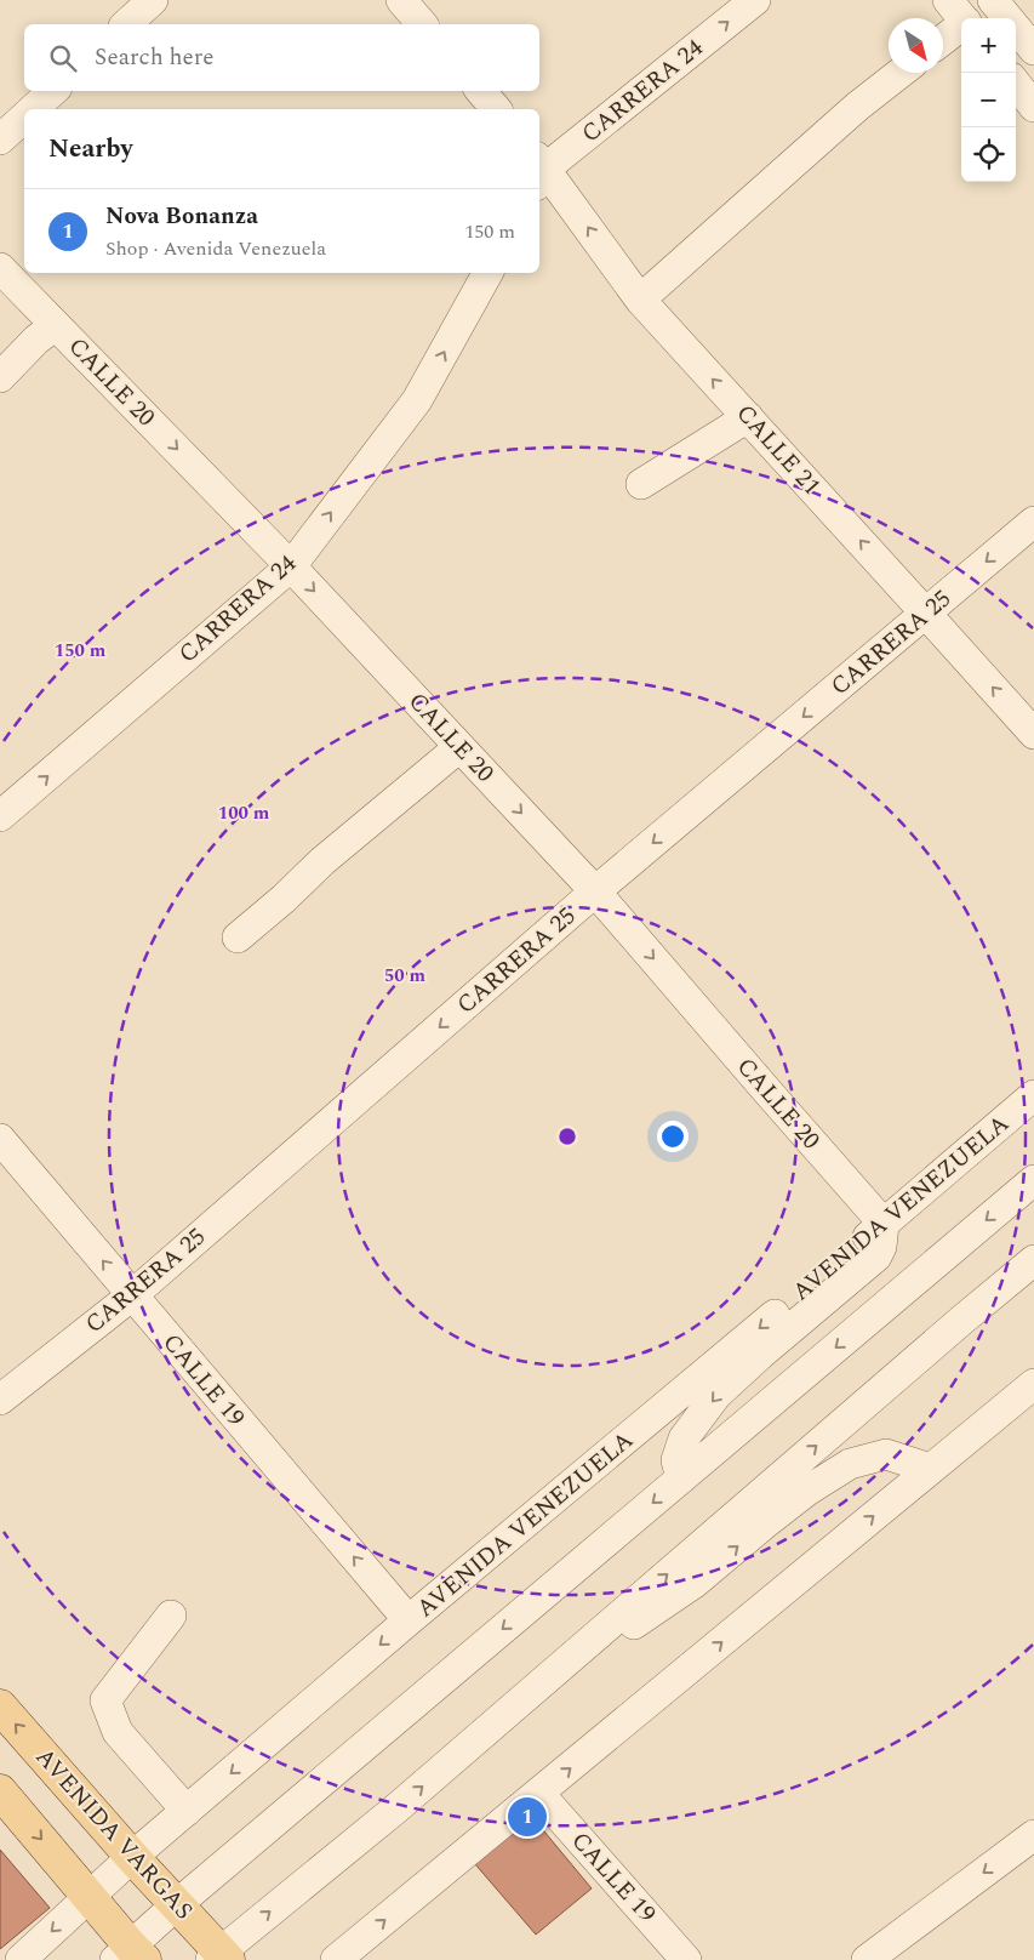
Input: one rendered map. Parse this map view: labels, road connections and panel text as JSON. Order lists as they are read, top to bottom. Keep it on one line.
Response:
{"streets":{"main road":["AVENIDA VARGAS"],"street":["CARRERA 24","CALLE 20","CALLE 21","CARRERA 25","AVENIDA VENEZUELA","CALLE 19"]},"crossings":[["CARRERA 24","CALLE 20"],["CARRERA 24","CALLE 21"],["CALLE 20","CARRERA 25"],["CALLE 20","AVENIDA VENEZUELA"],["CALLE 21","CARRERA 25"],["CARRERA 25","CALLE 19"],["AVENIDA VENEZUELA","CALLE 19"],["AVENIDA VENEZUELA","AVENIDA VARGAS"]],"one_way":["CALLE 20","CALLE 21","CARRERA 25","CALLE 19"],"north":"bottom right","page":{"map_buttons":["+","−"],"search":"Search here","heading":"Nearby","list":[{"mark":"1","name":"Nova Bonanza","note":"Shop · Avenida Venezuela","value":"150 m"}],"pins":"1"},"rings":["150 m","100 m","50 m"]}
